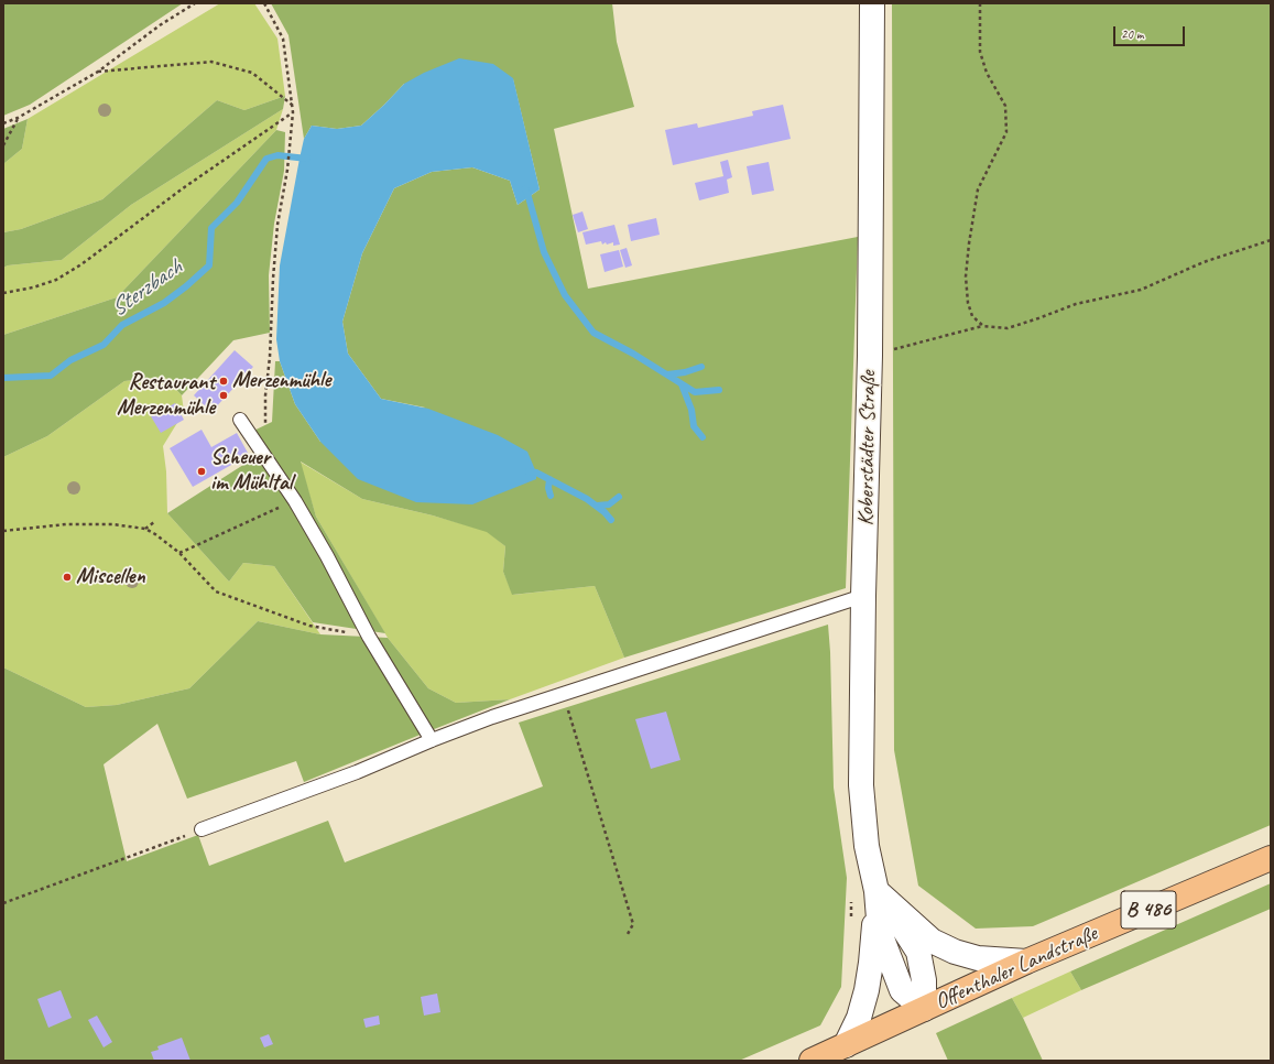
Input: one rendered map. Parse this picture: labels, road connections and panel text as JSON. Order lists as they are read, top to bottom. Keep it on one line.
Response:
{"streets":{"main road":["B 486","Offenthaler Landstraße"],"street":["Koberstädter Straße"]},"water":["Sterzbach"],"places":["Merzenmühle","Restaurant Merzenmühle","Scheuer im Mühltal","Miscellen"],"scale_bar":"20 m"}
